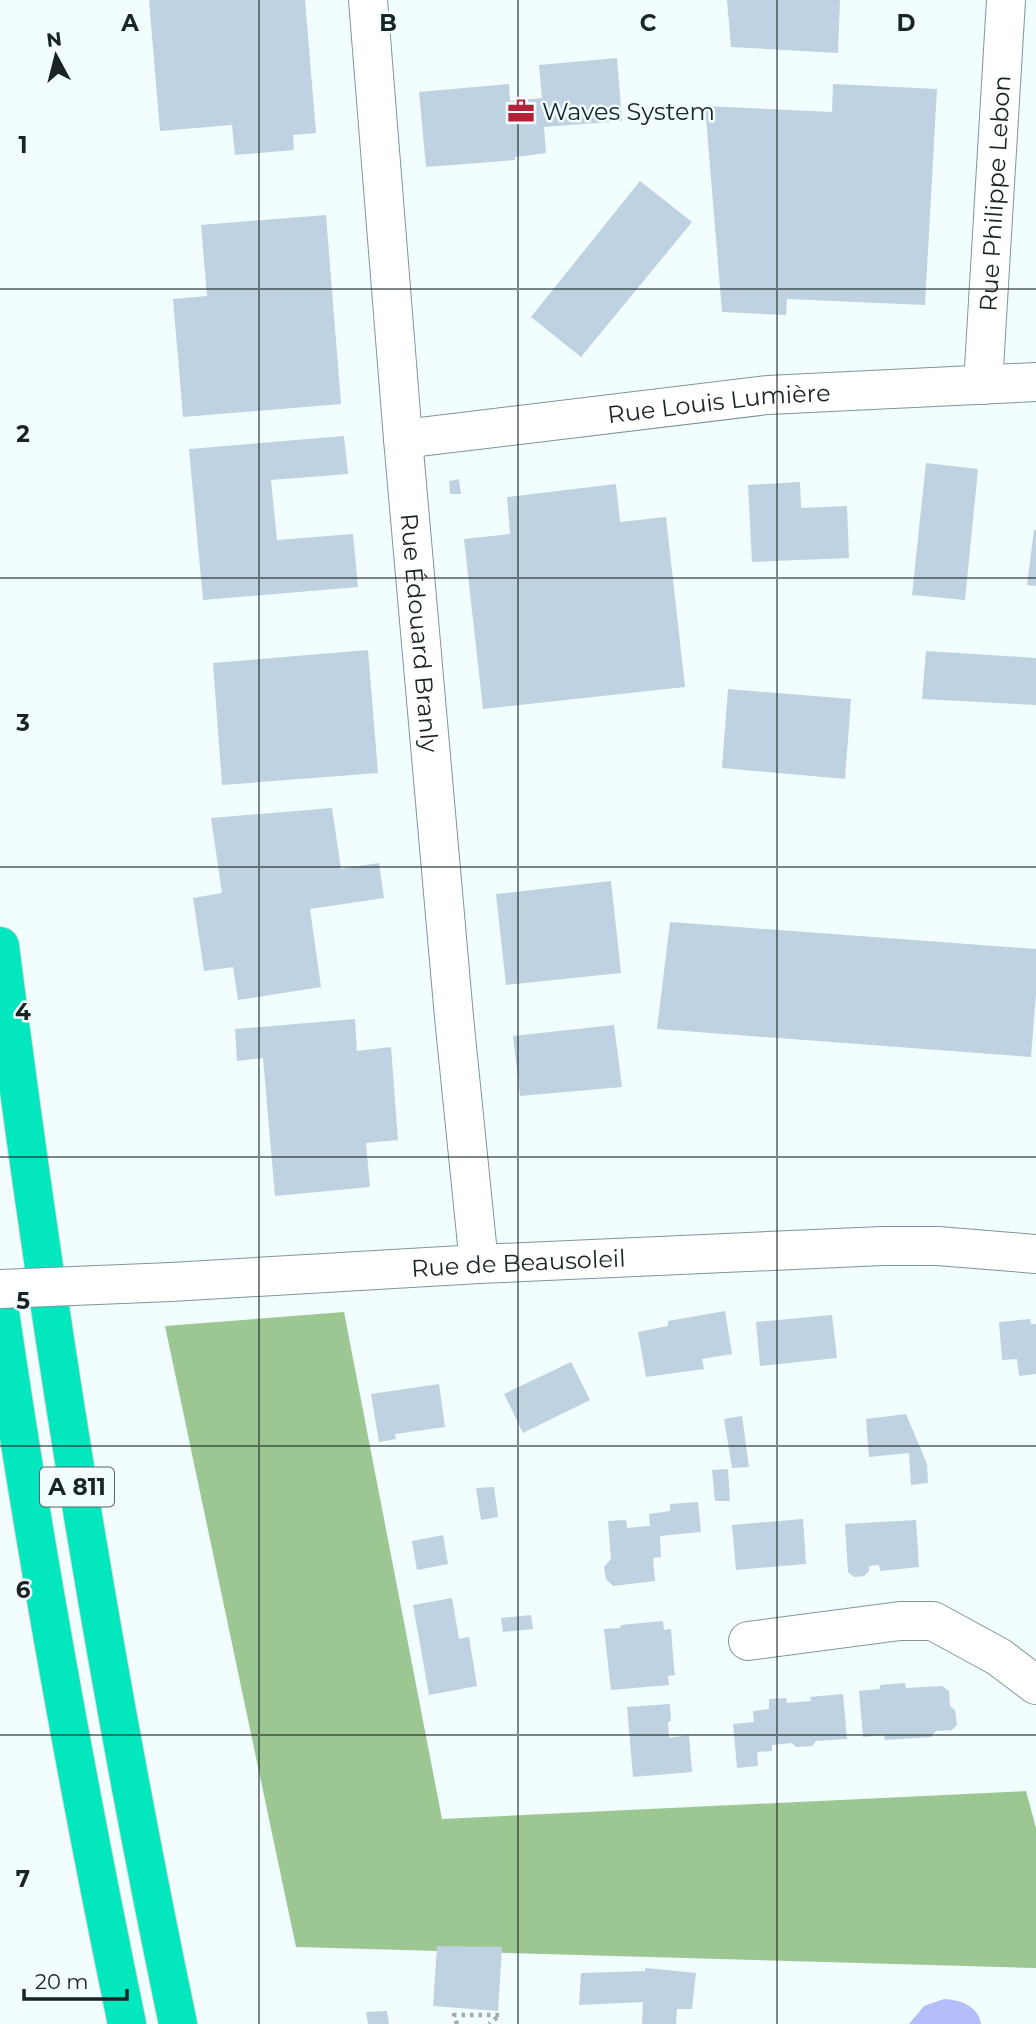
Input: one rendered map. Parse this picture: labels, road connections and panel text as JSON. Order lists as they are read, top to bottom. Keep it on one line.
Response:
{"streets":{"highway":["A 811"],"street":["Rue Philippe Lebon","Rue Louis Lumière","Rue Édouard Branly","Rue de Beausoleil"]},"crossings":[["Rue Philippe Lebon","Rue Louis Lumière"],["Rue Louis Lumière","Rue Édouard Branly"],["Rue Édouard Branly","Rue de Beausoleil"]],"places":{"office":["Waves System"]},"scale_bar":"20 m","north":"top","grid":{"columns":["A","B","C","D"],"rows":["1","2","3","4","5","6","7"]}}
